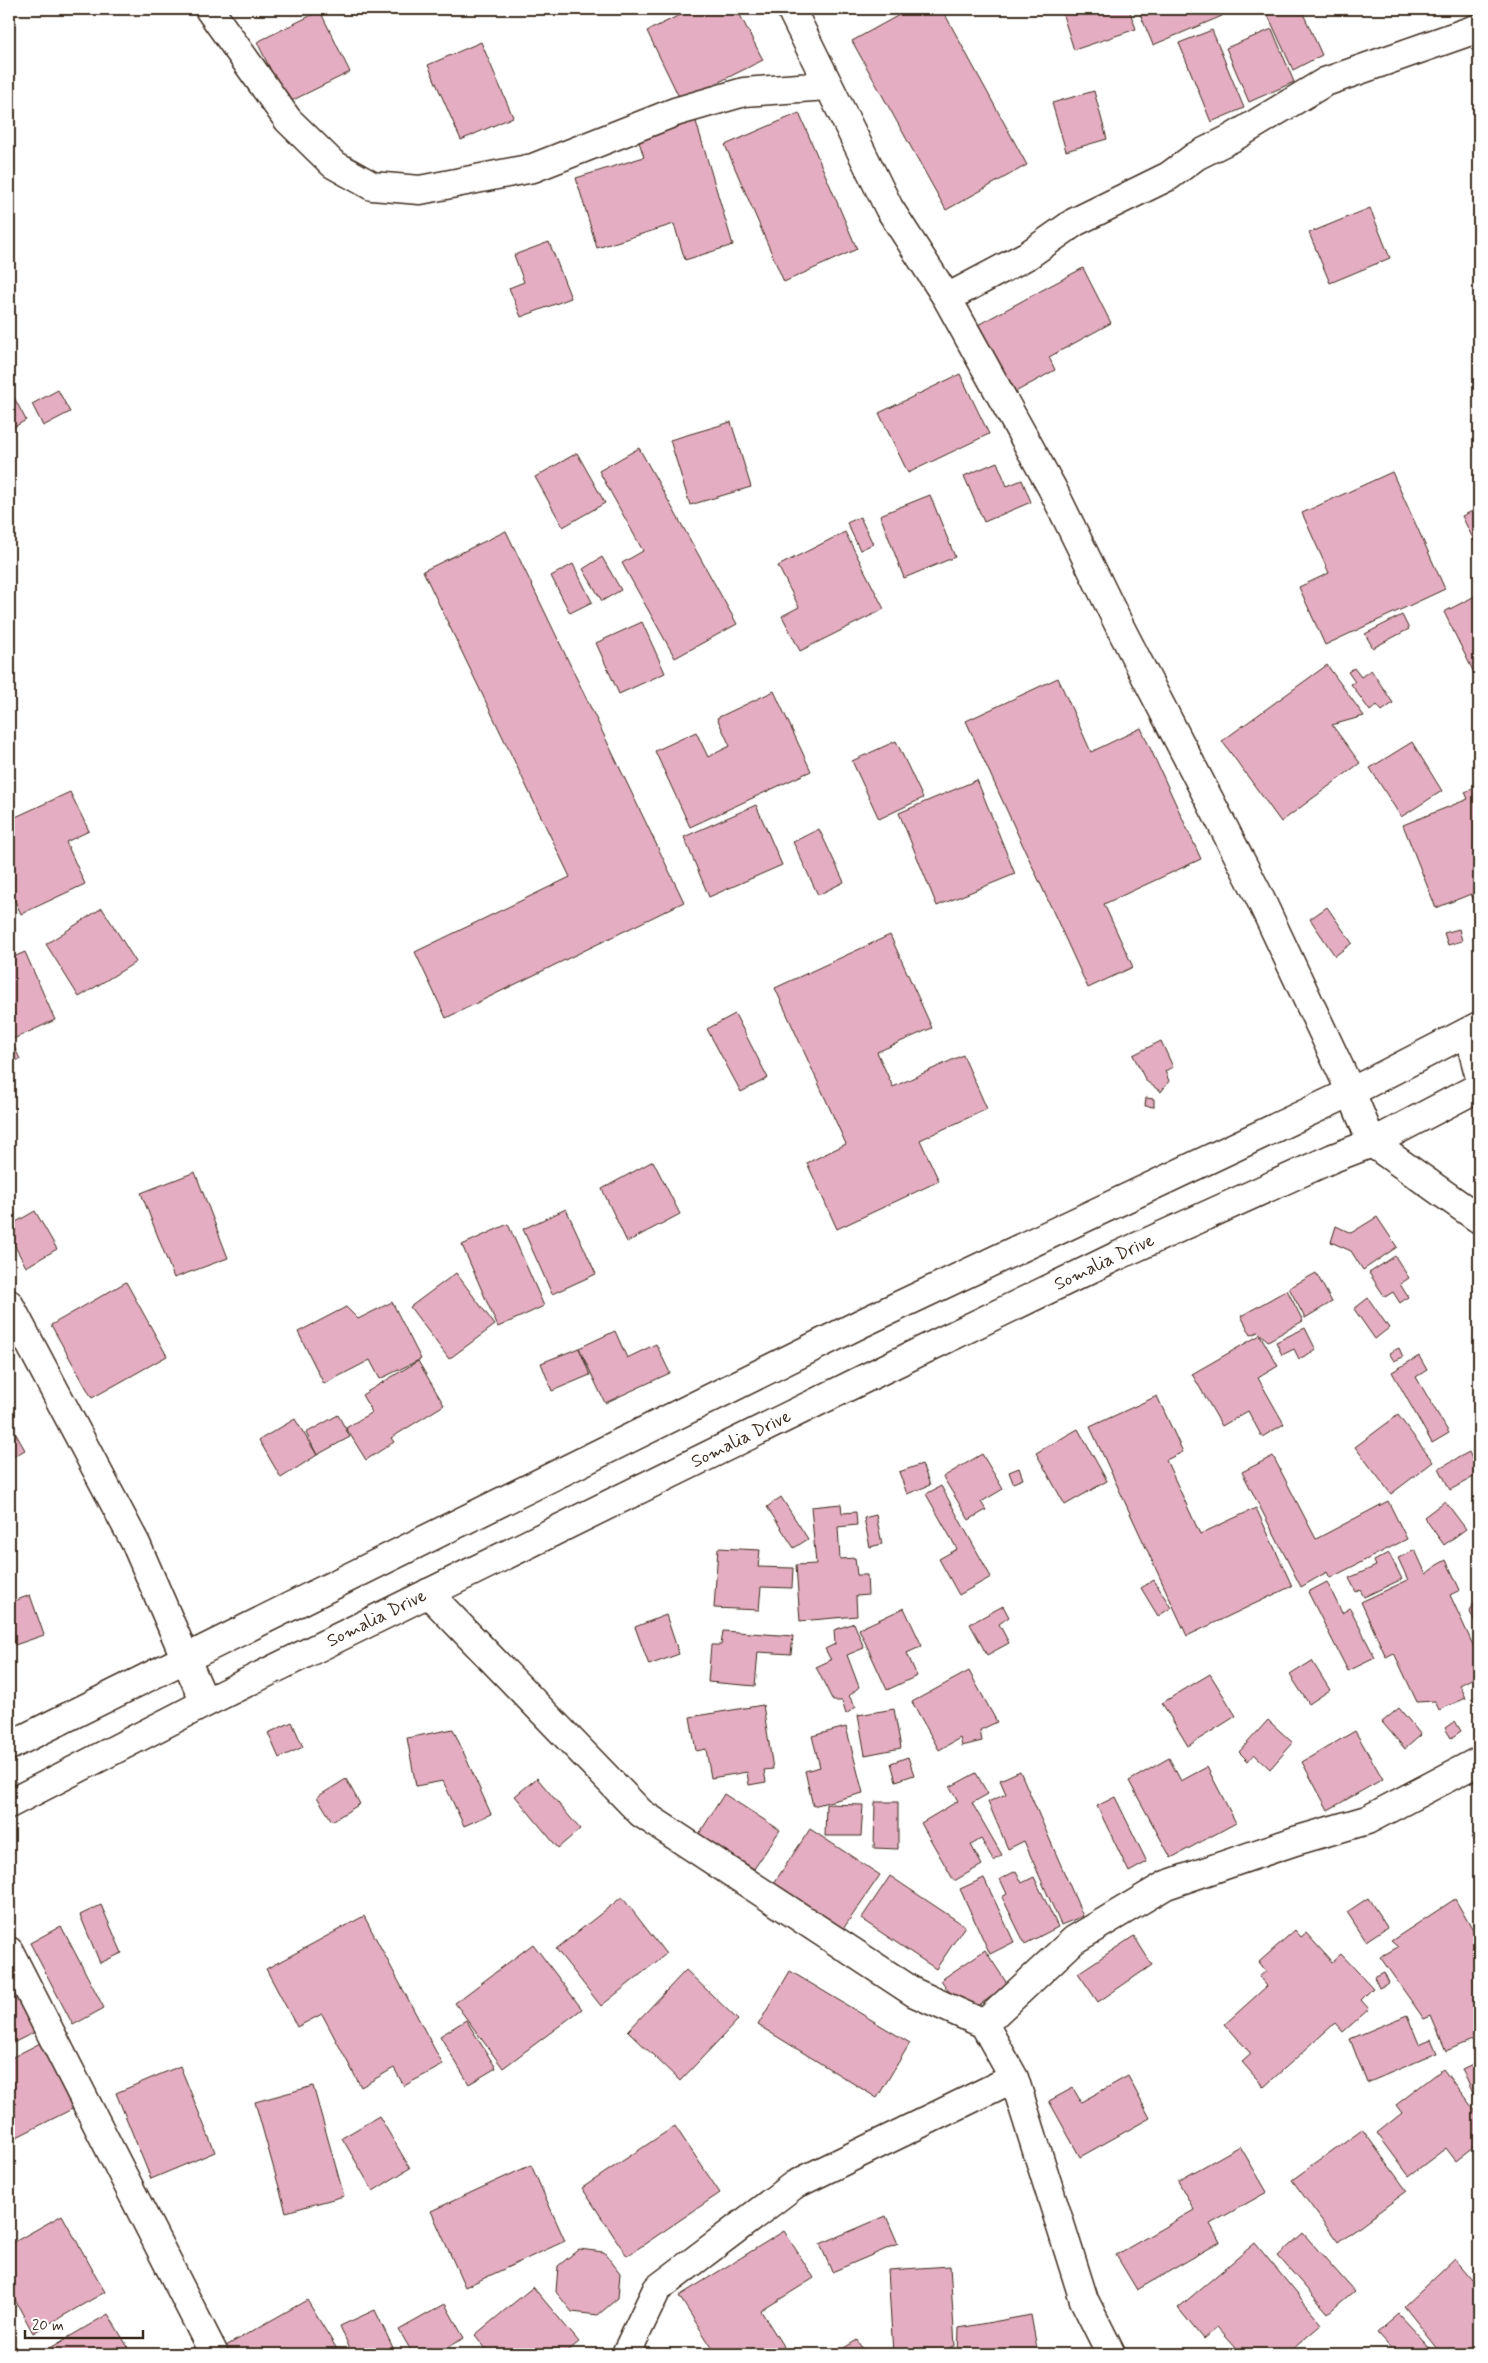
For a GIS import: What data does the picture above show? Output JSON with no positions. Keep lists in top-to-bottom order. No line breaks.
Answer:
{"streets":{"street":["Somalia Drive"]},"scale_bar":"20 m"}
